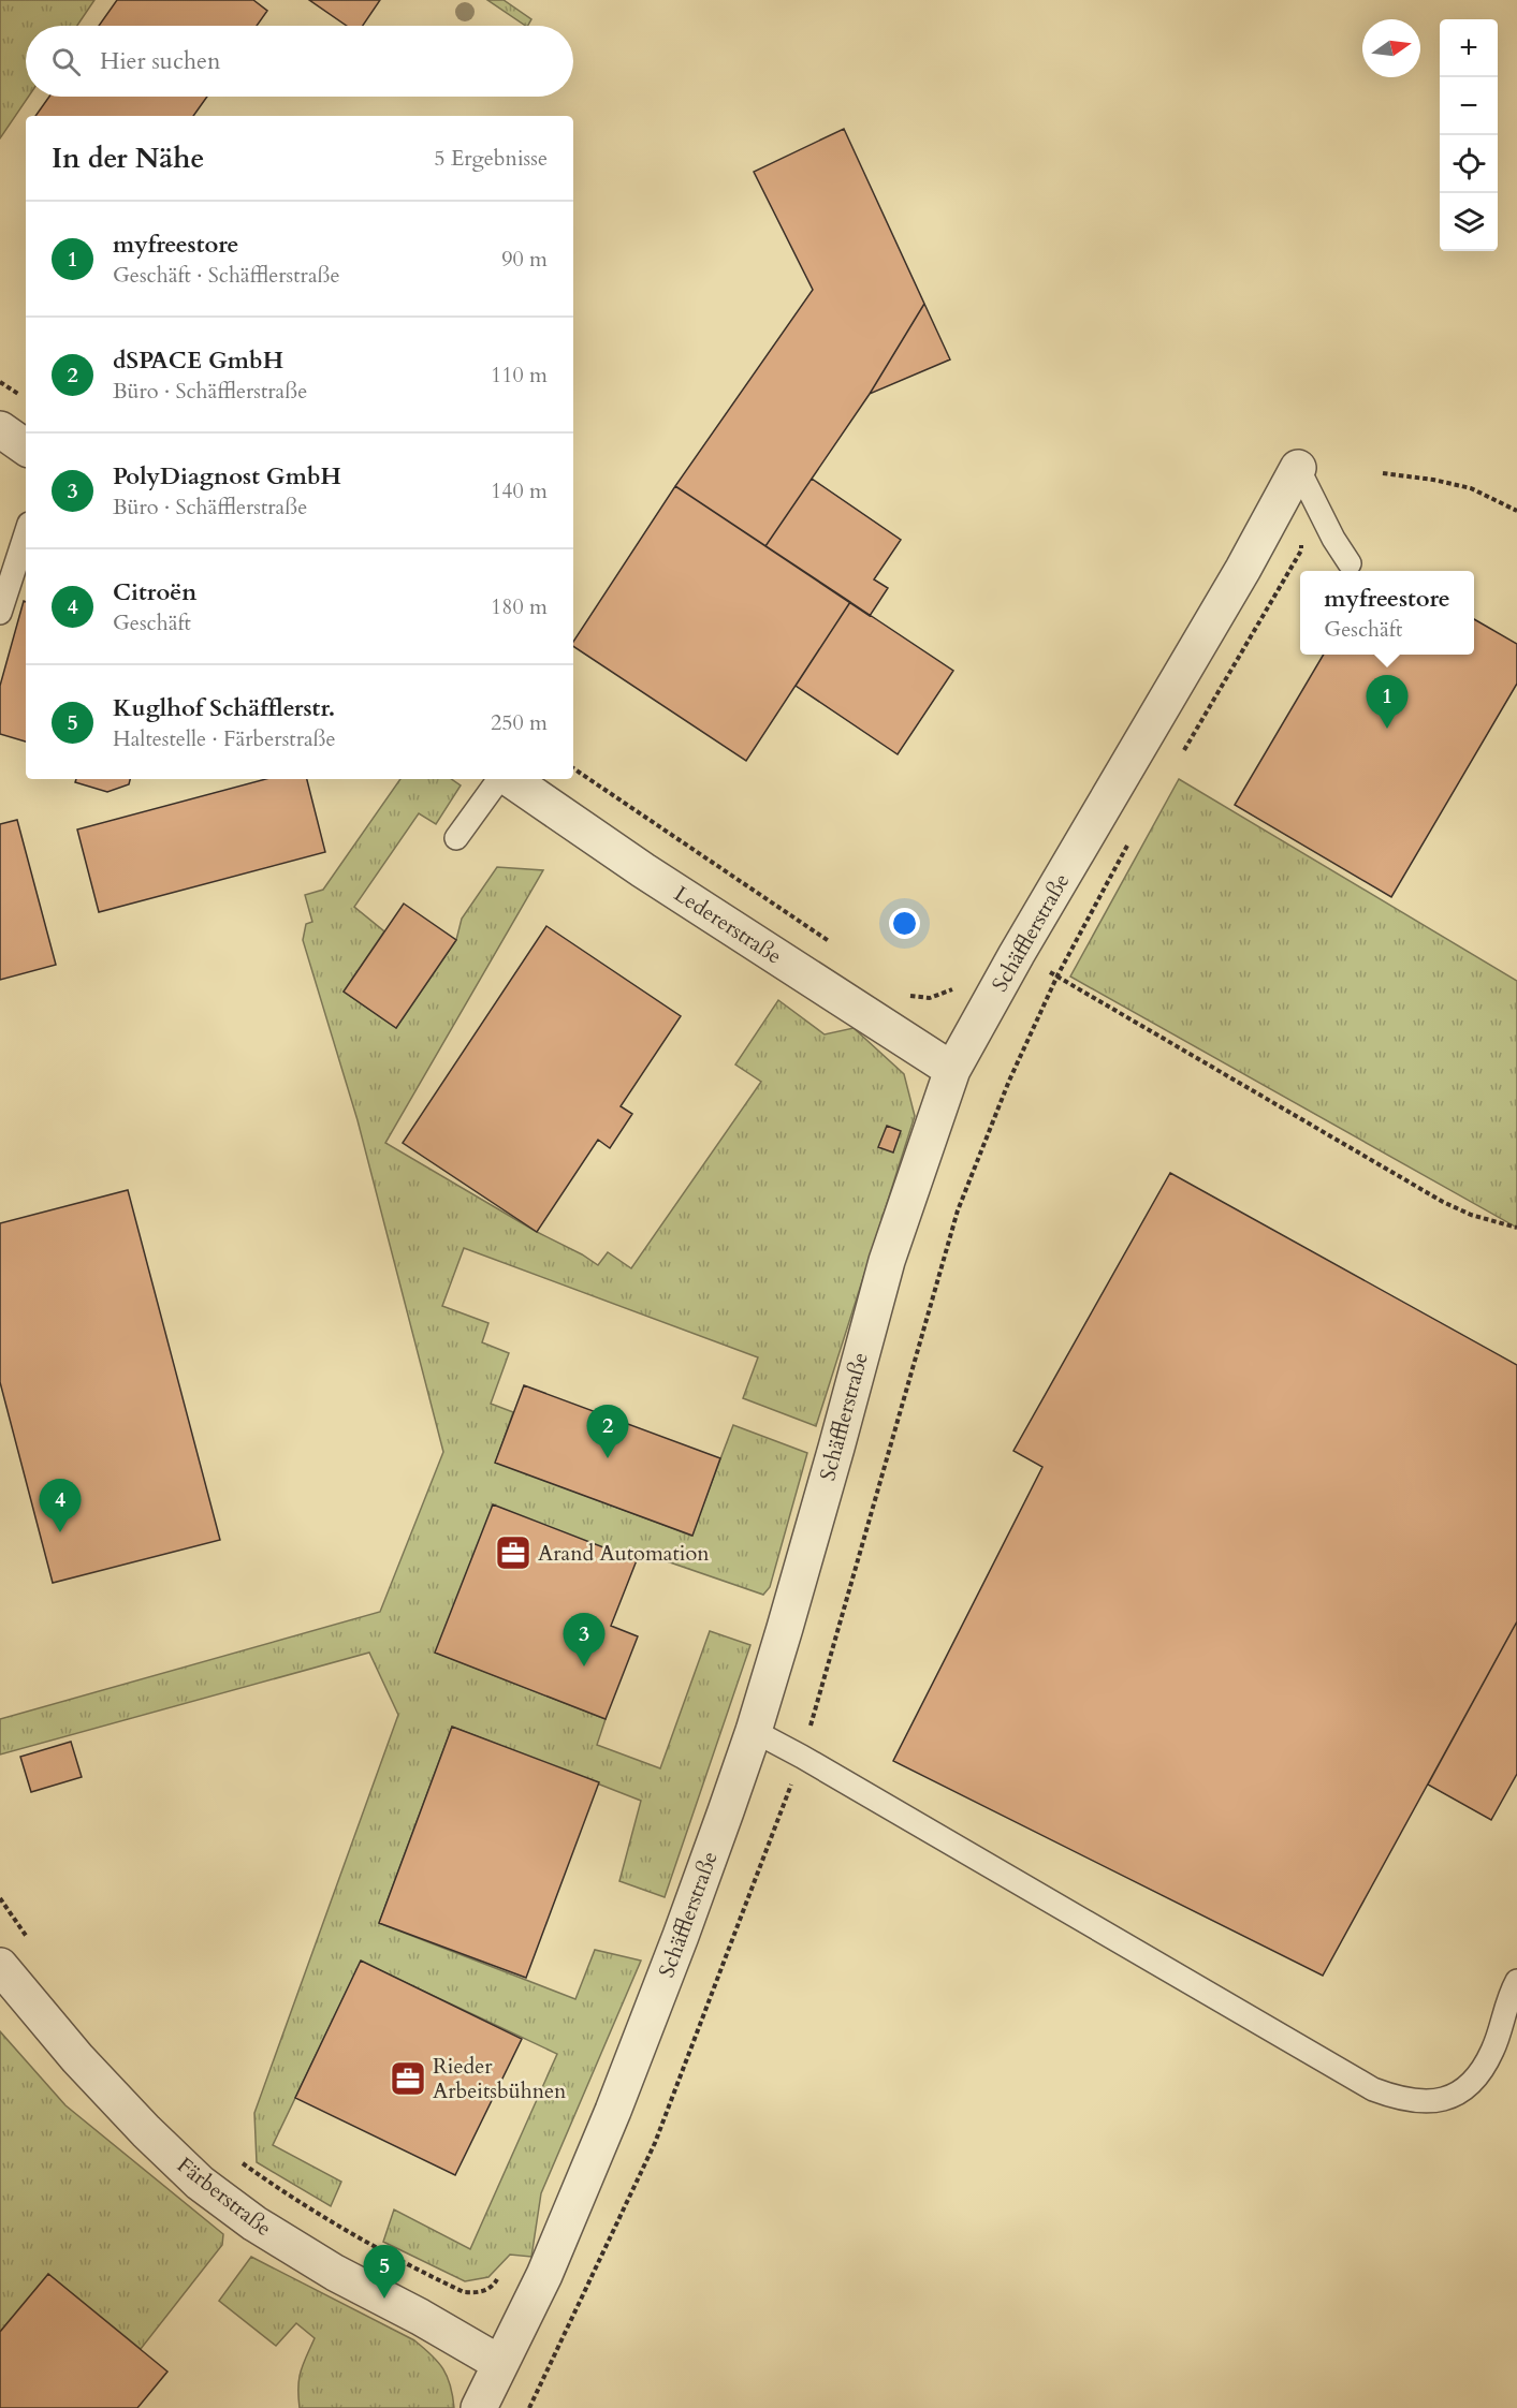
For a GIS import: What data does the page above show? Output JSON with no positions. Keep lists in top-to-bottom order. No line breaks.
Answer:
{"streets":{"street":["Ledererstraße","Schäfflerstraße","Färberstraße"]},"crossings":[["Ledererstraße","Schäfflerstraße"],["Schäfflerstraße","Färberstraße"]],"places":{"office":["Arand Automation","Rieder Arbeitsbühnen"]},"north":"right","page":{"map_buttons":["+","−"],"search":"Hier suchen","heading":["In der Nähe","5 Ergebnisse"],"list":[{"mark":"1","name":"myfreestore","note":"Geschäft · Schäfflerstraße","value":"90 m"},{"mark":"2","name":"dSPACE GmbH","note":"Büro · Schäfflerstraße","value":"110 m"},{"mark":"3","name":"PolyDiagnost GmbH","note":"Büro · Schäfflerstraße","value":"140 m"},{"mark":"4","name":"Citroën","note":"Geschäft","value":"180 m"},{"mark":"5","name":"Kuglhof Schäfflerstr.","note":"Haltestelle · Färberstraße","value":"250 m"}],"popup":["myfreestore","Geschäft"],"pins":["1","2","4","3","5"]}}
